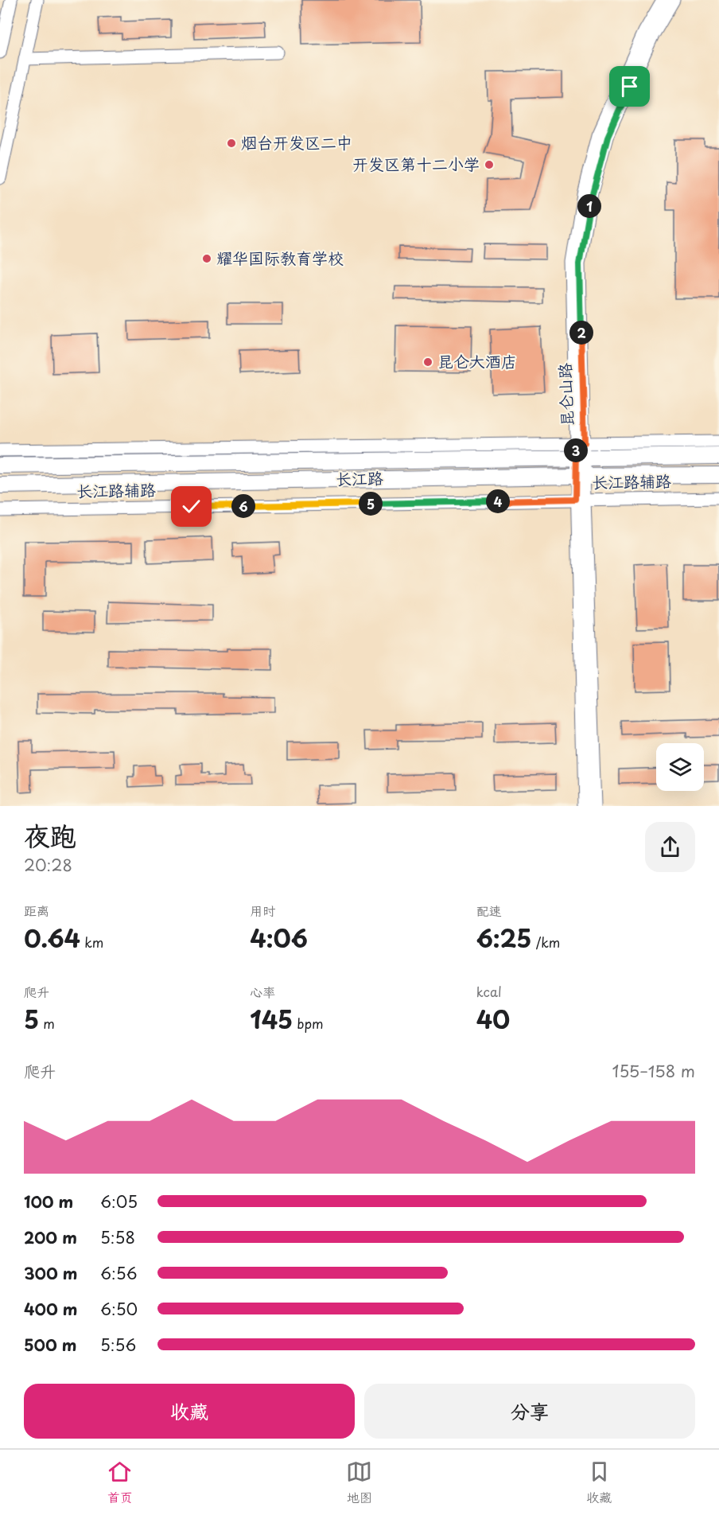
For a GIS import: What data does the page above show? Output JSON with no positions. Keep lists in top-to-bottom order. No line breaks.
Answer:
{"streets":{"main road":["长江路"],"street":["昆仑山路","长江路辅路"]},"crossings":[["昆仑山路","长江路"],["昆仑山路","长江路辅路"]],"places":["烟台开发区二中","开发区第十二小学","耀华国际教育学校","昆仑大酒店"],"page":{"pins":["1","2","3","4","5","6"],"heading":["夜跑","20:28"],"stats":[["距离","0.64 km"],["用时","4:06"],["配速","6:25 /km"],["爬升","5 m"],["心率","145 bpm"],["kcal","40"]],"chart":["爬升","155–158 m"],"list":[{"name":"100 m","note":"6:05"},{"name":"200 m","note":"5:58"},{"name":"300 m","note":"6:56"},{"name":"400 m","note":"6:50"},{"name":"500 m","note":"5:56"}],"buttons":["收藏","分享"],"tabs":["首页","地图","收藏"]}}
